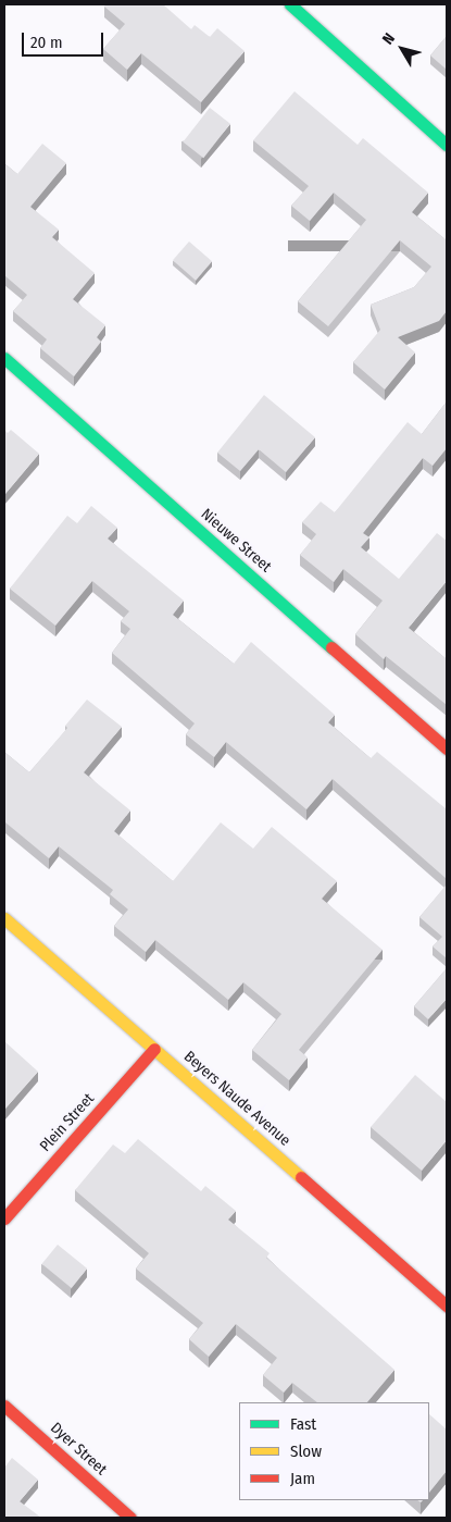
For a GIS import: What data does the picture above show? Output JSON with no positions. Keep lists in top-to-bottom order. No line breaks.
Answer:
{"streets":{"street":["Nieuwe Street","Beyers Naude Avenue","Plein Street","Dyer Street"]},"crossings":[["Beyers Naude Avenue","Plein Street"]],"legend":["Fast","Slow","Jam"],"scale_bar":"20 m","north":"top left"}
